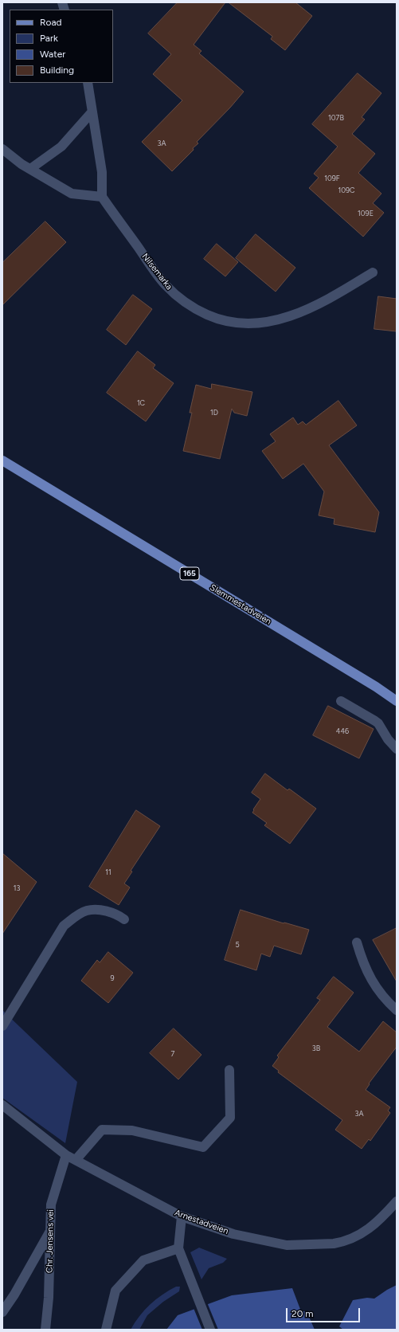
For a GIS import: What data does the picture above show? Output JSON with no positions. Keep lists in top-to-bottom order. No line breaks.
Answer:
{"streets":{"main road":["165","Slemmestadveien"],"street":["Nilsemarka","Arnestadveien","Chr. Jensens vei"]},"crossings":[["Arnestadveien","Chr. Jensens vei"]],"house_numbers":["107B","3A","109F","109C","109E","1C","1D","446","11","13","5","9","3B","7","3A"],"legend":["Road","Park","Water","Building"],"scale_bar":"20 m"}
